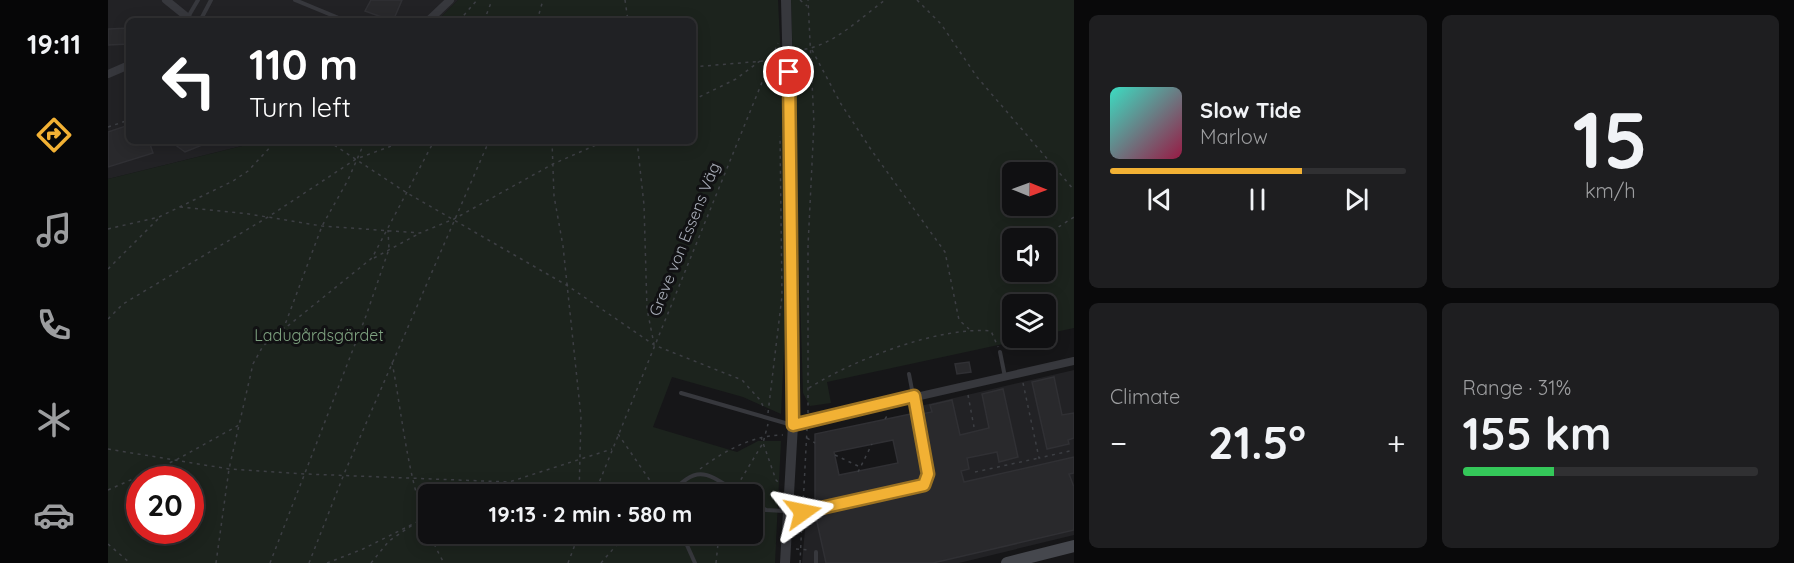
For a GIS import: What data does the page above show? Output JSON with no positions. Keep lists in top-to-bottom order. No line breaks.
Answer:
{"streets":{"path":["Greve von Essens Väg"]},"parks":["Ladugårdsgärdet"],"north":"right","page":{"tabs":"19:11","tile":[["15","km/h"],"Climate",["Range · 31%","155 km"]],"turn":["110 m","Turn left"],"song":["Slow Tide","Marlow"],"heat":["−","21.5°","+"],"limit":"20","trip":"19:13 · 2 min · 580 m"}}
